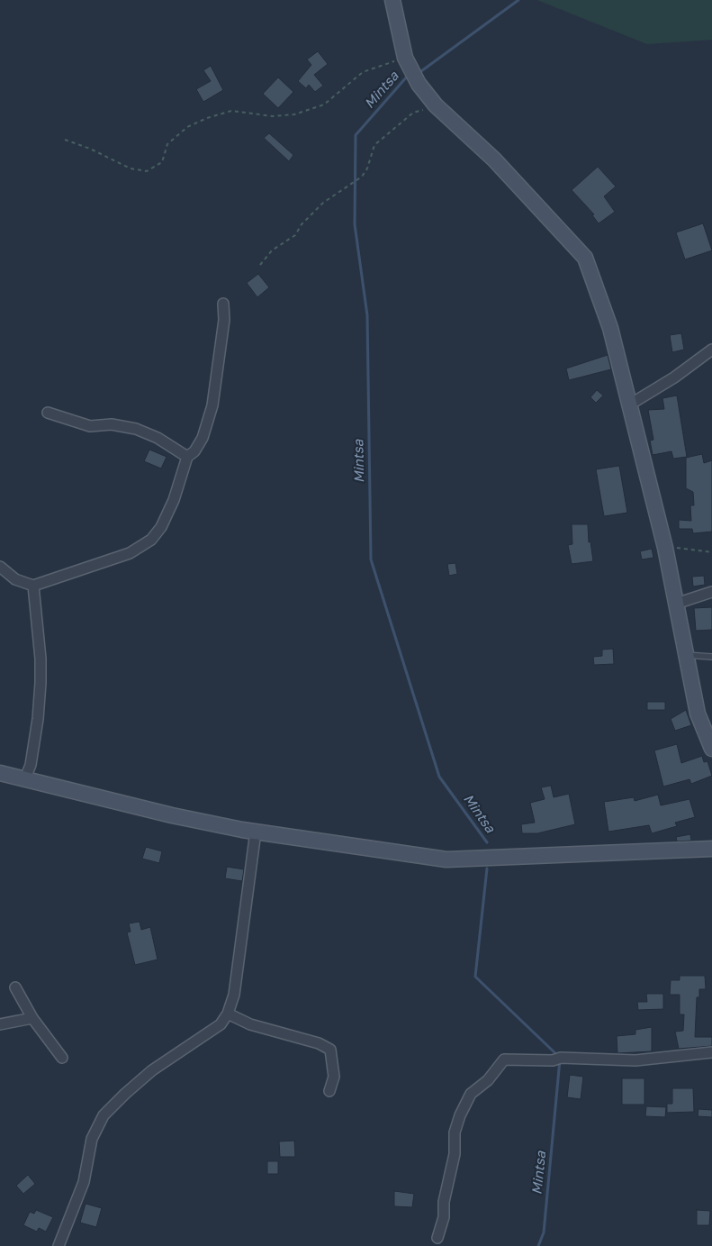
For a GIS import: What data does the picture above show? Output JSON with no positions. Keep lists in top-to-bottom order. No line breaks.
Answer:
{"water":["Mintsa"]}
